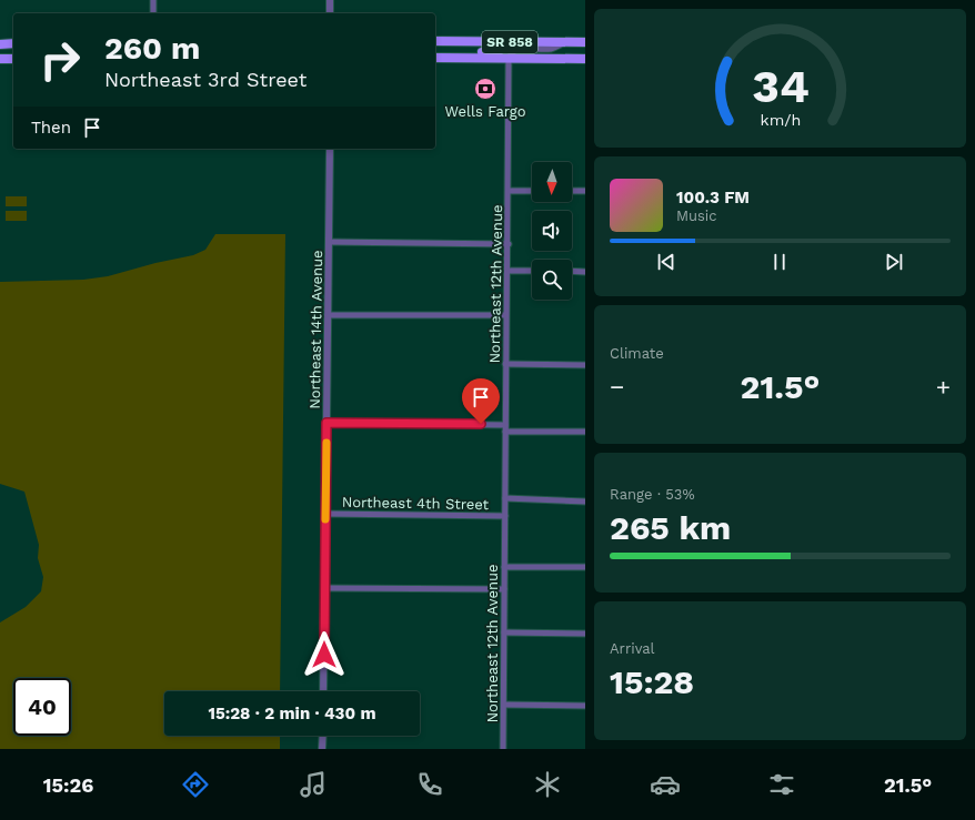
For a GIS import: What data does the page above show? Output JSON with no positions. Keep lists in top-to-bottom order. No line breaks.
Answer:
{"streets":{"main road":["SR 858"],"street":["Northeast 12th Avenue","Northeast 14th Avenue","Northeast 4th Street"]},"crossings":[["SR 858","Northeast 12th Avenue"],["Northeast 12th Avenue","Northeast 4th Street"],["Northeast 14th Avenue","Northeast 4th Street"]],"places":{"bank":["Wells Fargo"]},"north":"bottom","page":{"turn":["260 m","Northeast 3rd Street"],"then":"Then","song":["100.3 FM","Music"],"tile":["Climate",["Range · 53%","265 km"],["Arrival","15:28"]],"heat":["−","21.5°","+"],"limit":"40","trip":"15:28 · 2 min · 430 m","tabs":["15:26","21.5°"],"gauge":["34","km/h"]}}
